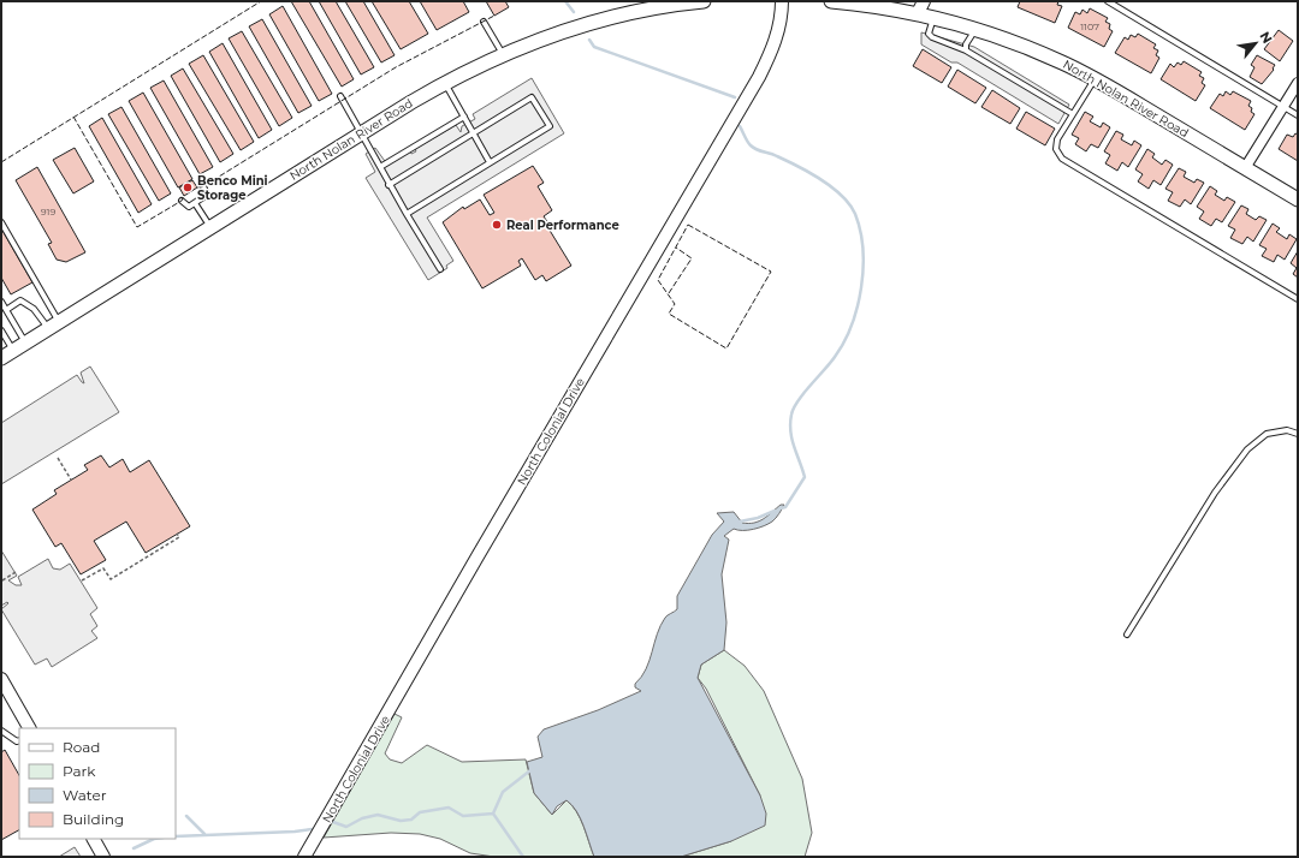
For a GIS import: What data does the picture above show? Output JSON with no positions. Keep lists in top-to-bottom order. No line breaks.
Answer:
{"streets":{"main road":["North Nolan River Road"],"street":["North Colonial Drive"]},"places":["Benco Mini Storage","Real Performance"],"house_numbers":["1107","919"],"legend":["Road","Park","Water","Building"],"north":"top right"}
